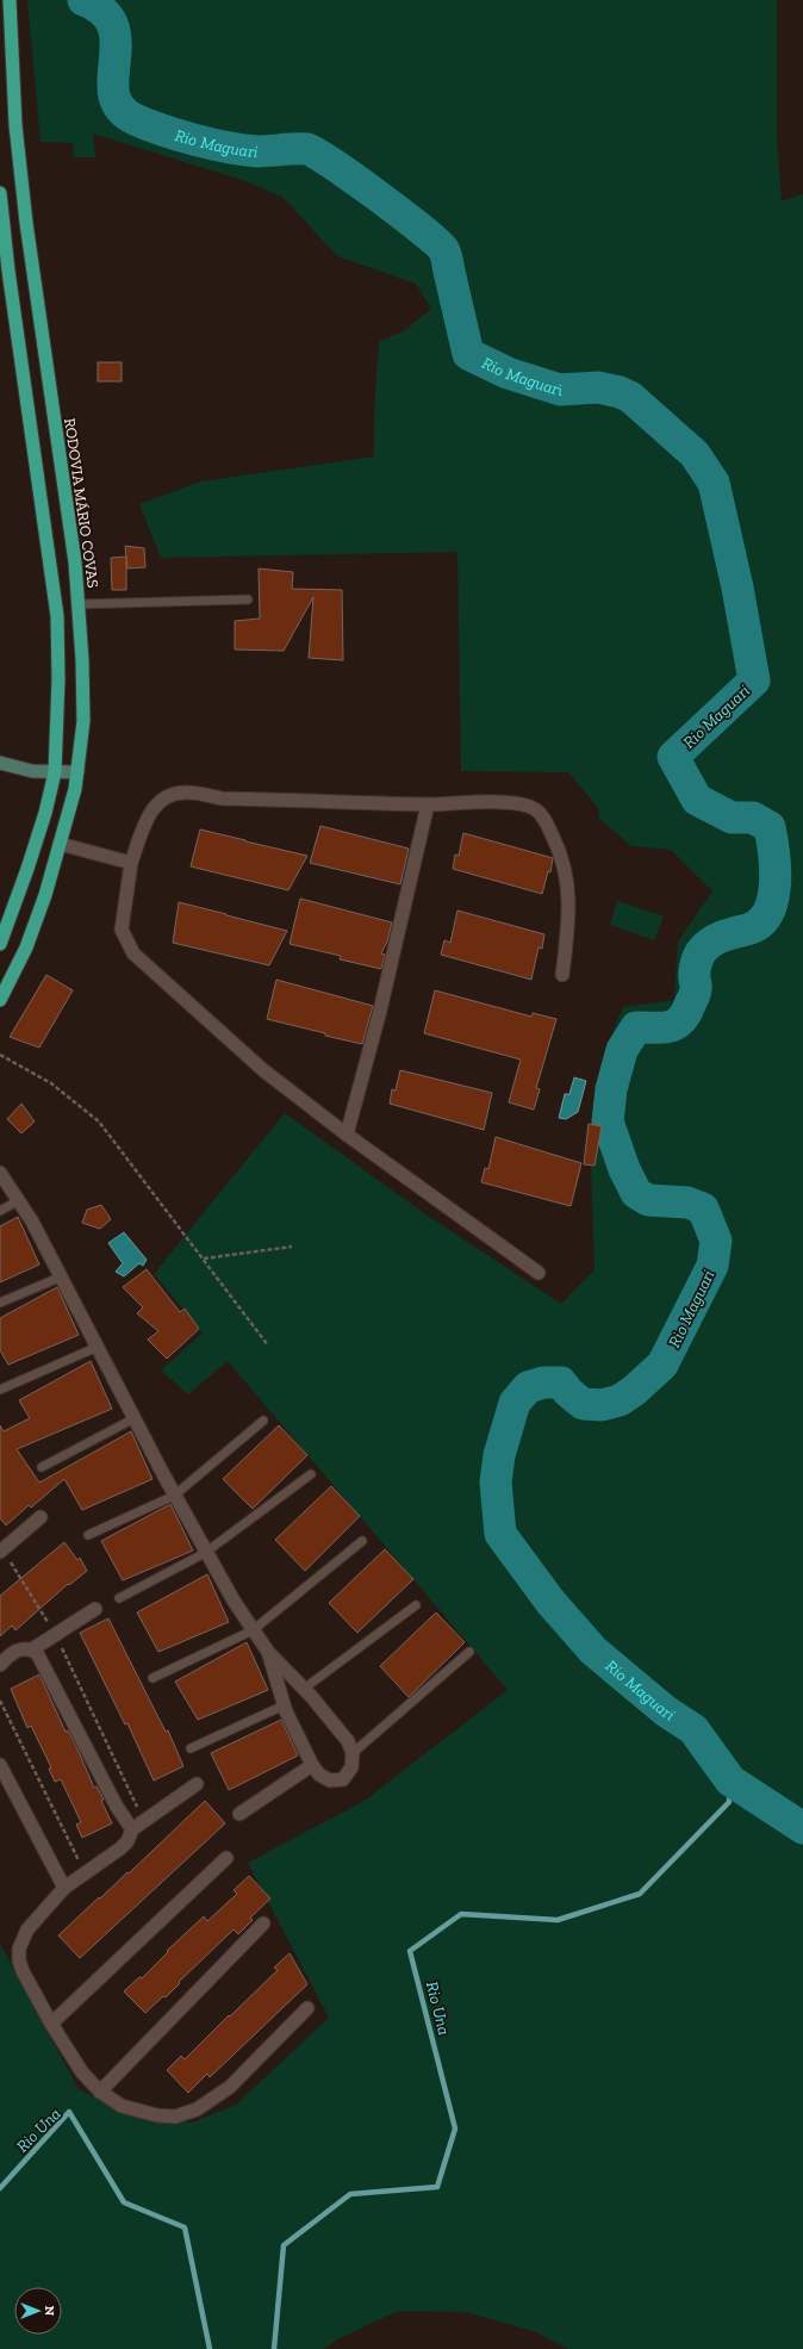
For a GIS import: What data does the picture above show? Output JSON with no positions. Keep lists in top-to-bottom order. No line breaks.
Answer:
{"streets":{"main road":["RODOVIA MÁRIO COVAS"]},"water":["Rio Maguari","Rio Una"],"north":"right"}
